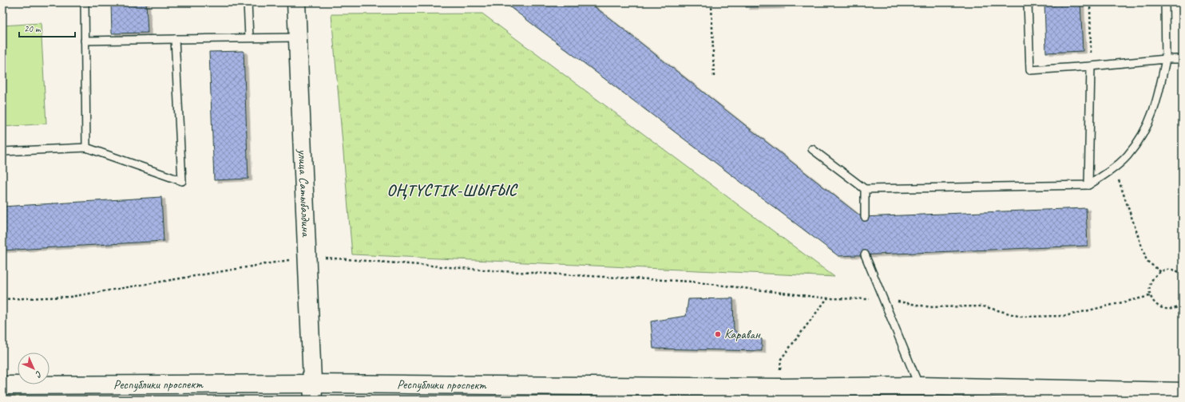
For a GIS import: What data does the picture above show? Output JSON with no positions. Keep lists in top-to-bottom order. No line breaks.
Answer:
{"streets":{"main road":["улица Сатыбалдина","Республики проспект"]},"crossings":[["улица Сатыбалдина","Республики проспект"]],"districts":["ОҢТҮСТІК-ШЫҒЫС"],"places":["Караван"],"scale_bar":"20 m","north":"bottom right"}
